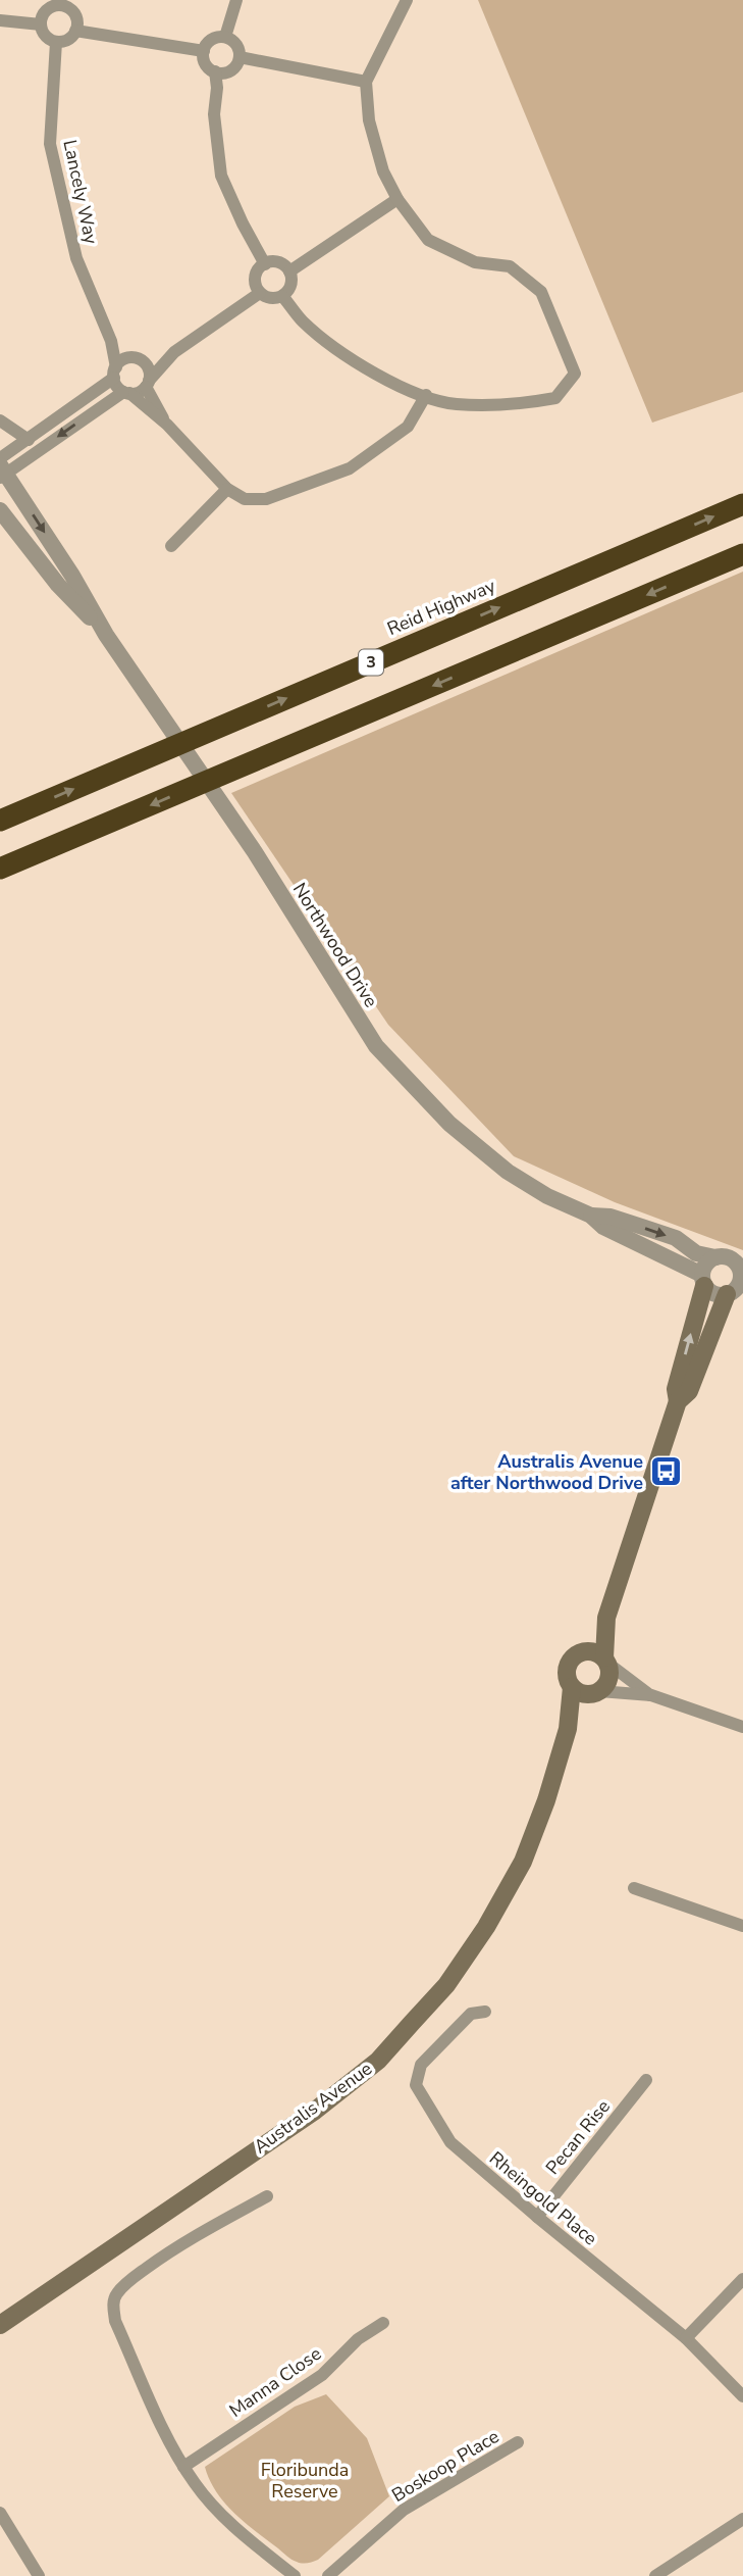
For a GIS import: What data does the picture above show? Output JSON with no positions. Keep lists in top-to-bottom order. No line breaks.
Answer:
{"streets":{"highway":["Reid Highway","3"],"main road":["Australis Avenue"],"street":["Lancely Way","Northwood Drive","Pecan Rise","Rheingold Place","Manna Close","Boskoop Place"]},"crossings":[["Pecan Rise","Rheingold Place"]],"parks":["Floribunda Reserve"],"places":{"bus stop":["Australis Avenue after Northwood Drive"]}}
